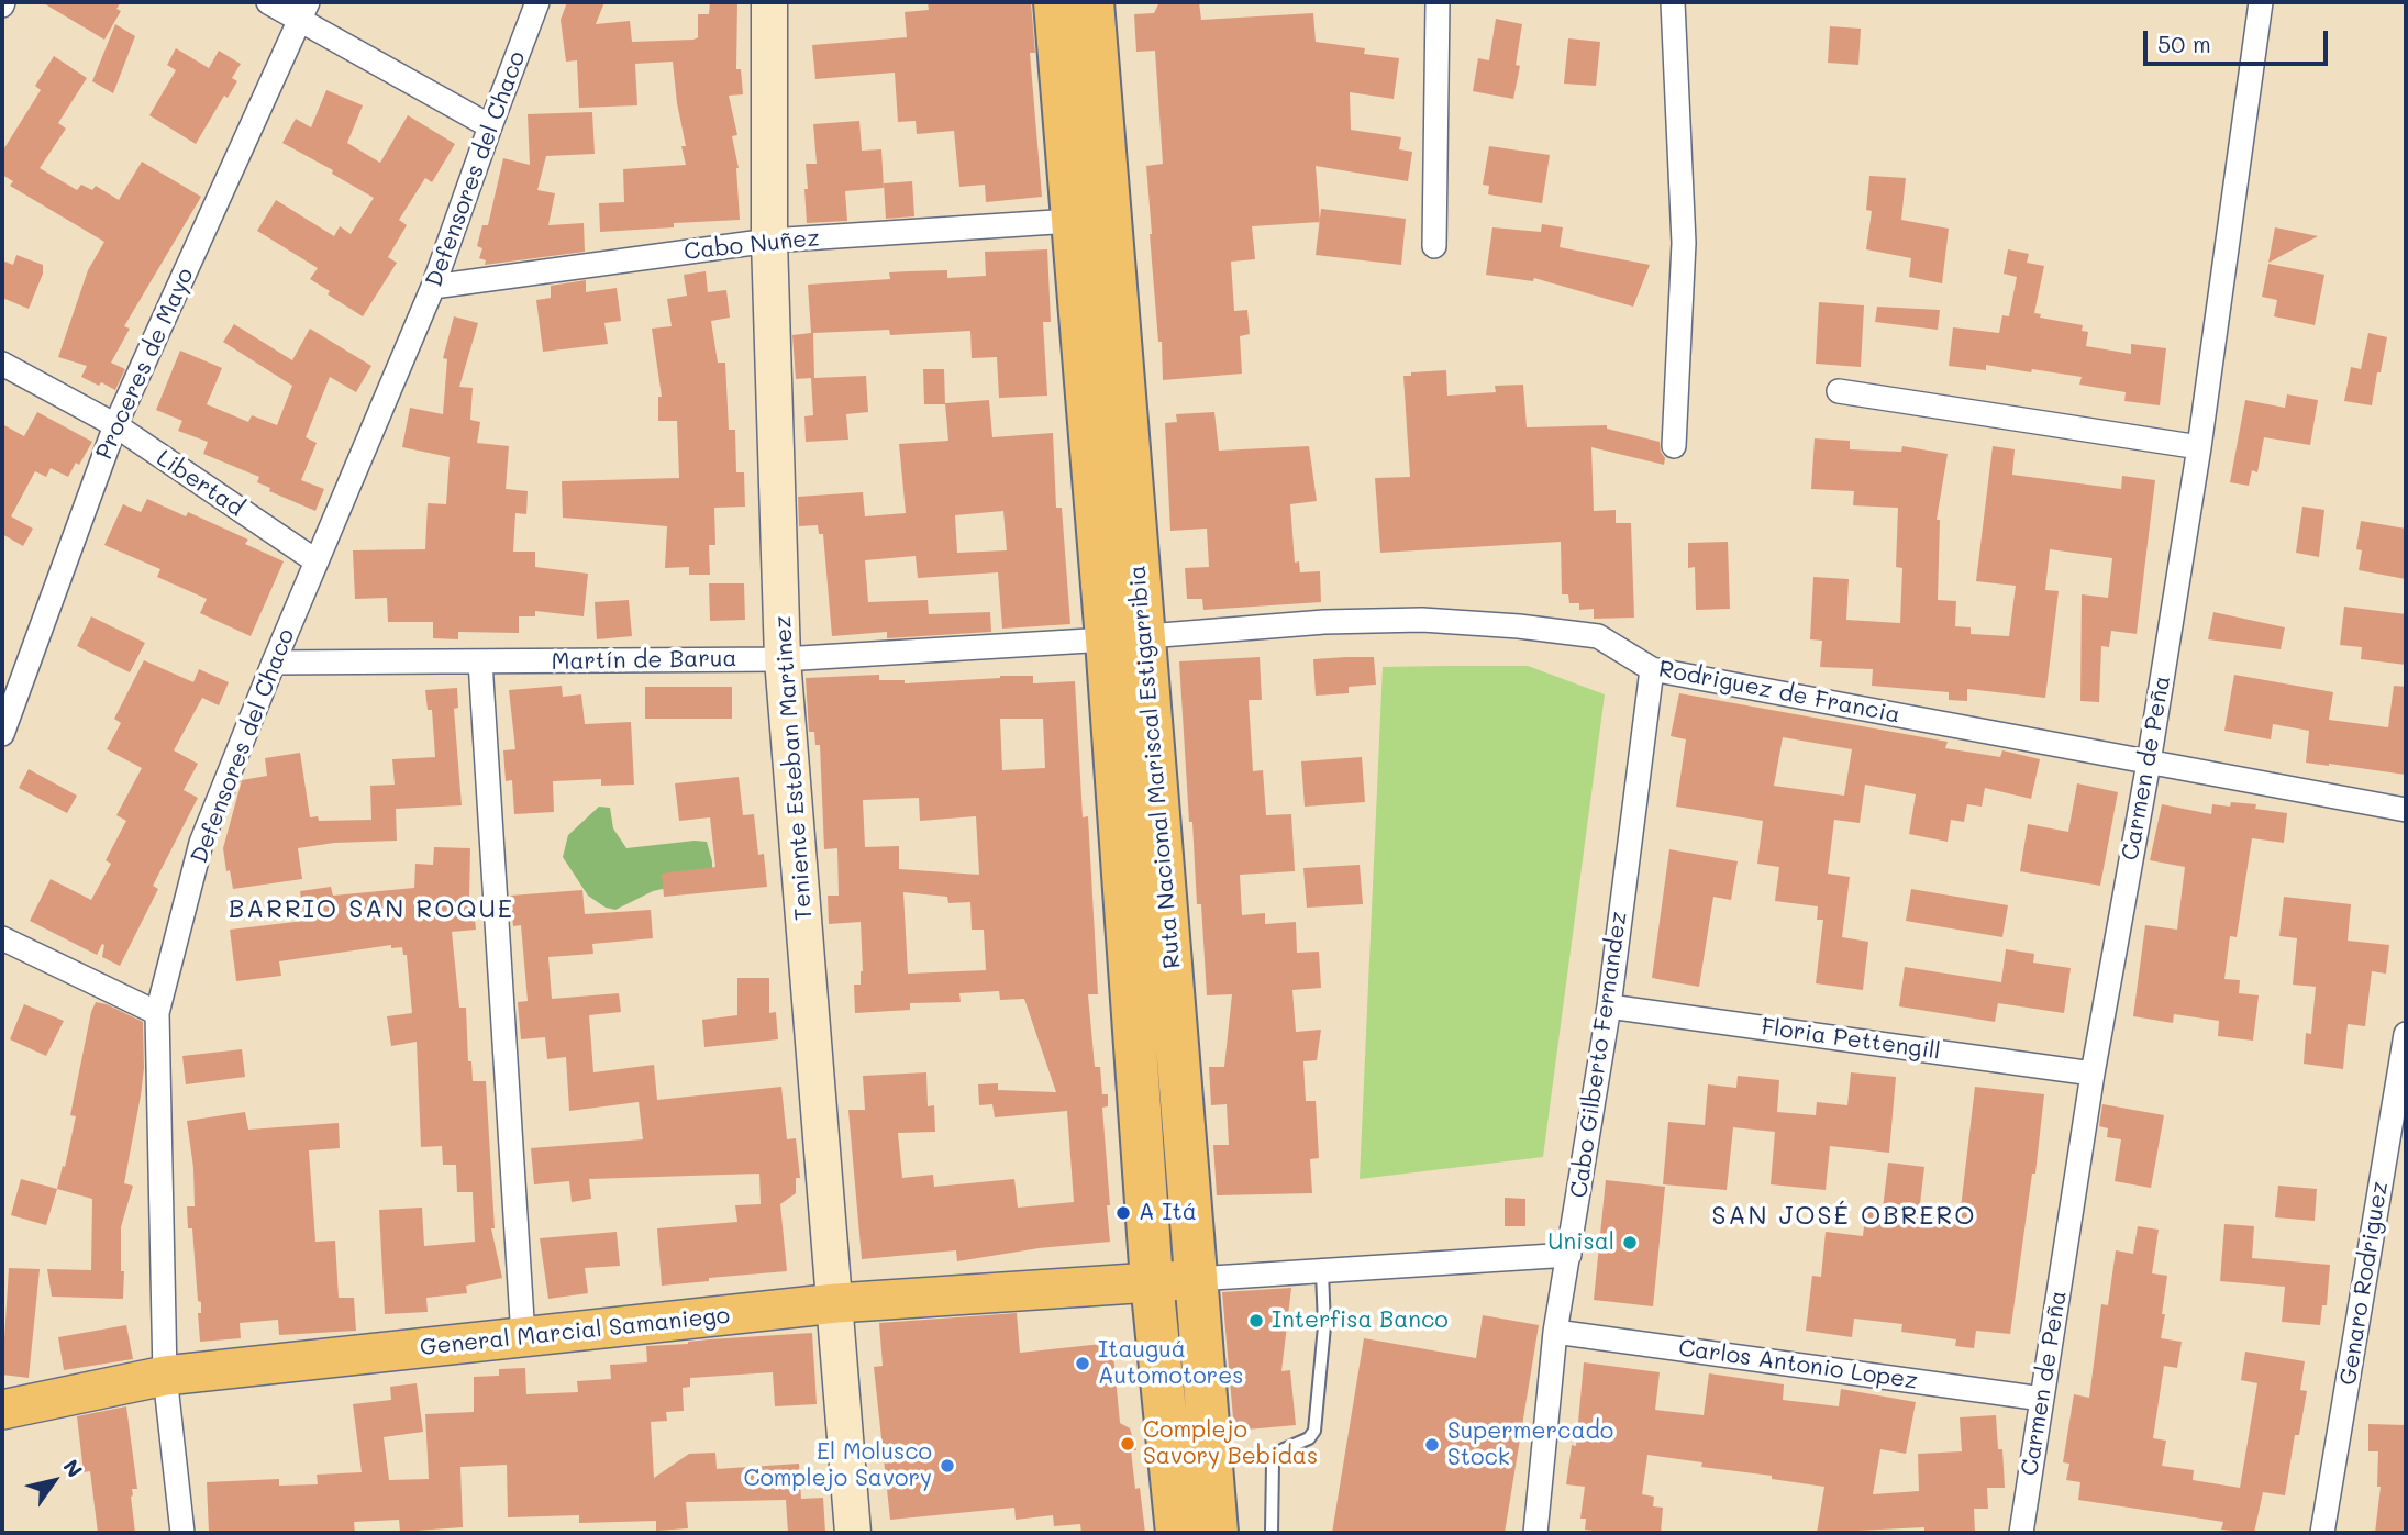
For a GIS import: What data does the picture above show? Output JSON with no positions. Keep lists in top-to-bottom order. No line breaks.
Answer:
{"streets":{"highway":["Ruta Nacional Mariscal Estigarribia"],"main road":["General Marcial Samaniego"],"street":["Defensores del Chaco","Cabo Nuñez","Proceres de Mayo","Libertad","Martín de Barua","Rodriguez de Francia","Teniente Esteban Martinez","Carmen de Peña","Floria Pettengill","Cabo Gilberto Fernandez","Genaro Rodriguez","Carlos Antonio Lopez"]},"crossings":[["Defensores del Chaco","Cabo Nuñez"],["Defensores del Chaco","Libertad"],["Defensores del Chaco","Martín de Barua"],["Defensores del Chaco","General Marcial Samaniego"],["Cabo Nuñez","Ruta Nacional Mariscal Estigarribia"],["Cabo Nuñez","Teniente Esteban Martinez"],["Proceres de Mayo","Libertad"],["Martín de Barua","Rodriguez de Francia"],["Martín de Barua","Ruta Nacional Mariscal Estigarribia"],["Martín de Barua","Teniente Esteban Martinez"],["Rodriguez de Francia","Ruta Nacional Mariscal Estigarribia"],["Rodriguez de Francia","Carmen de Peña"],["Rodriguez de Francia","Cabo Gilberto Fernandez"],["Ruta Nacional Mariscal Estigarribia","General Marcial Samaniego"],["Teniente Esteban Martinez","General Marcial Samaniego"],["Carmen de Peña","Floria Pettengill"],["Carmen de Peña","Carlos Antonio Lopez"],["Floria Pettengill","Cabo Gilberto Fernandez"],["Cabo Gilberto Fernandez","Carlos Antonio Lopez"]],"districts":["BARRIO SAN ROQUE","SAN JOSÉ OBRERO"],"places":["A Itá","Unisal","Interfisa Banco","Itauguá Automotores","Complejo Savory Bebidas","Supermercado Stock","El Molusco Complejo Savory"],"scale_bar":"50 m","north":"top right"}
